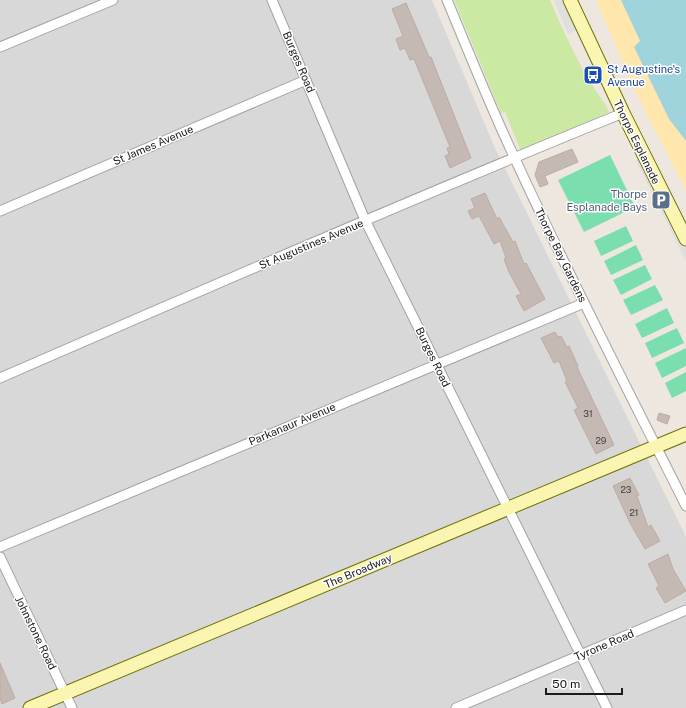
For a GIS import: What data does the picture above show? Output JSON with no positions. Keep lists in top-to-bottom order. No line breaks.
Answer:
{"streets":{"street":["Burges Road","Thorpe Esplanade","St James Avenue","St Augustines Avenue","Thorpe Bay Gardens","Parkanaur Avenue","The Broadway","Johnstone Road","Tyrone Road"]},"crossings":[["Burges Road","St James Avenue"],["Burges Road","St Augustines Avenue"],["Burges Road","Parkanaur Avenue"],["Burges Road","The Broadway"],["Burges Road","Tyrone Road"],["Thorpe Esplanade","St Augustines Avenue"],["St Augustines Avenue","Thorpe Bay Gardens"],["Thorpe Bay Gardens","Parkanaur Avenue"],["Thorpe Bay Gardens","The Broadway"],["The Broadway","Johnstone Road"]],"places":{"bus stop":["St Augustine's Avenue"],"parking":["Thorpe Esplanade Bays"]},"house_numbers":["31","29","23","21"],"scale_bar":"50 m"}
